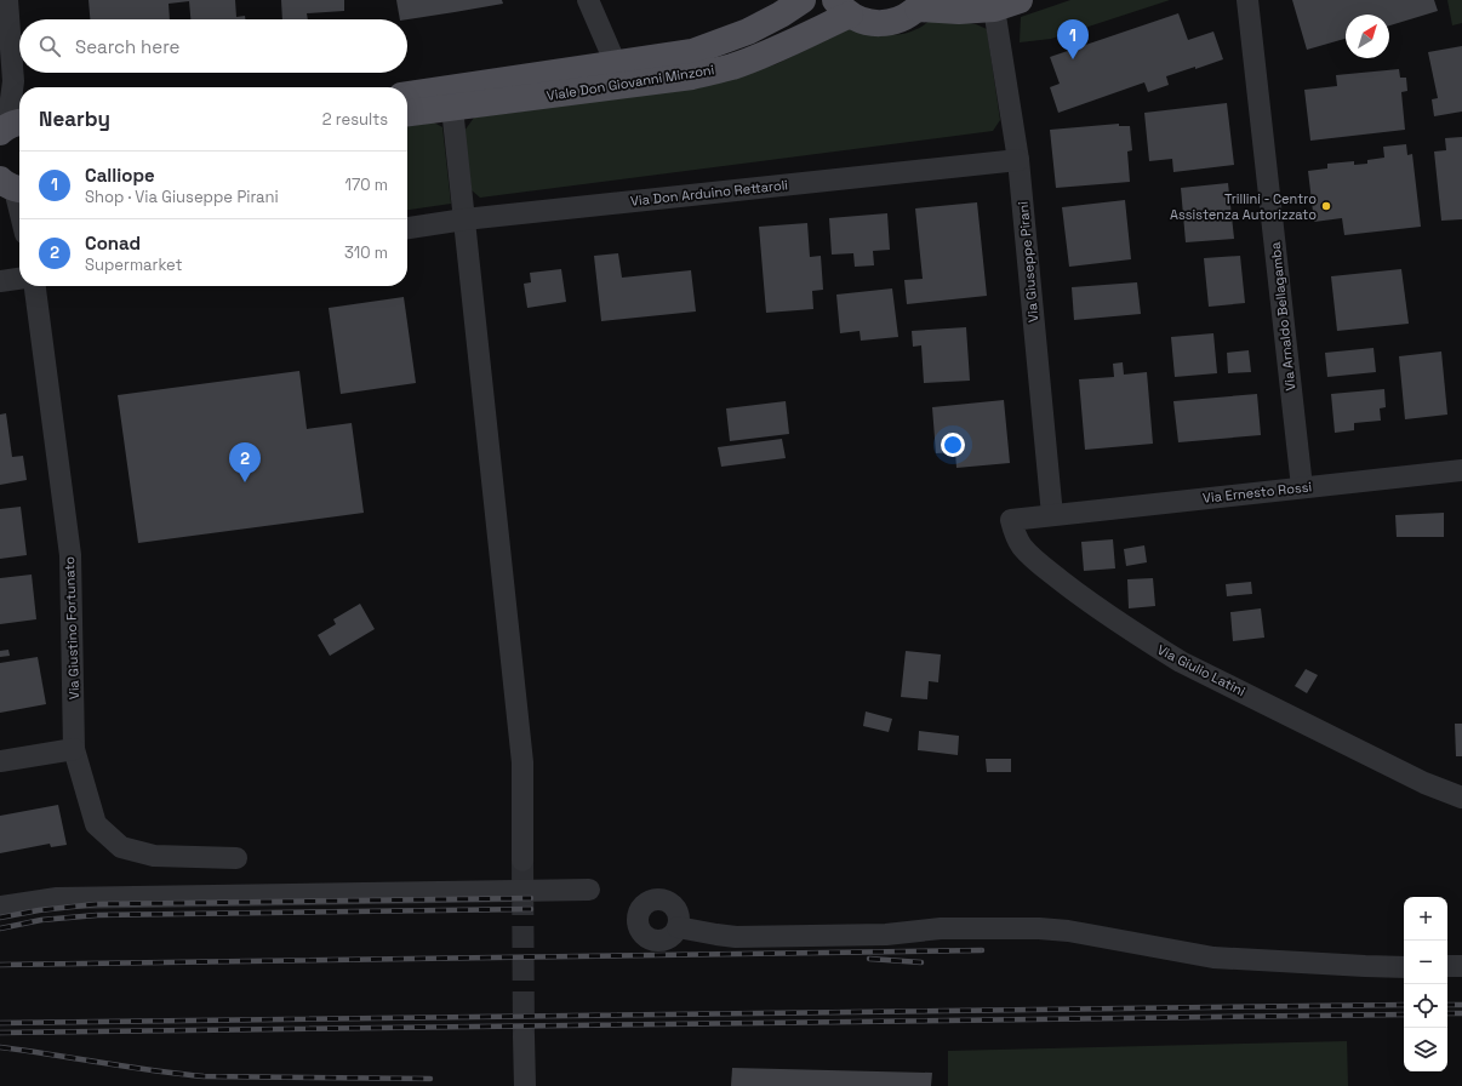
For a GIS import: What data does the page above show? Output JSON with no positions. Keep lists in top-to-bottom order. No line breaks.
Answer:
{"streets":{"main road":["Viale Don Giovanni Minzoni"],"street":["Via Don Arduino Rettaroli","Via Giuseppe Pirani","Via Arnaldo Bellagamba","Via Ernesto Rossi","Via Giustino Fortunato","Via Giulio Latini"]},"crossings":[["Via Don Arduino Rettaroli","Via Giuseppe Pirani"],["Via Giuseppe Pirani","Via Ernesto Rossi"],["Via Giuseppe Pirani","Via Giulio Latini"],["Via Arnaldo Bellagamba","Via Ernesto Rossi"],["Via Ernesto Rossi","Via Giulio Latini"]],"places":["Trillini - Centro Assistenza Autorizzato"],"north":"top right","page":{"pins":["1","2"],"search":"Search here","heading":["Nearby","2 results"],"list":[{"mark":"1","name":"Calliope","note":"Shop · Via Giuseppe Pirani","value":"170 m"},{"mark":"2","name":"Conad","note":"Supermarket","value":"310 m"}],"map_buttons":["+","−"]}}
